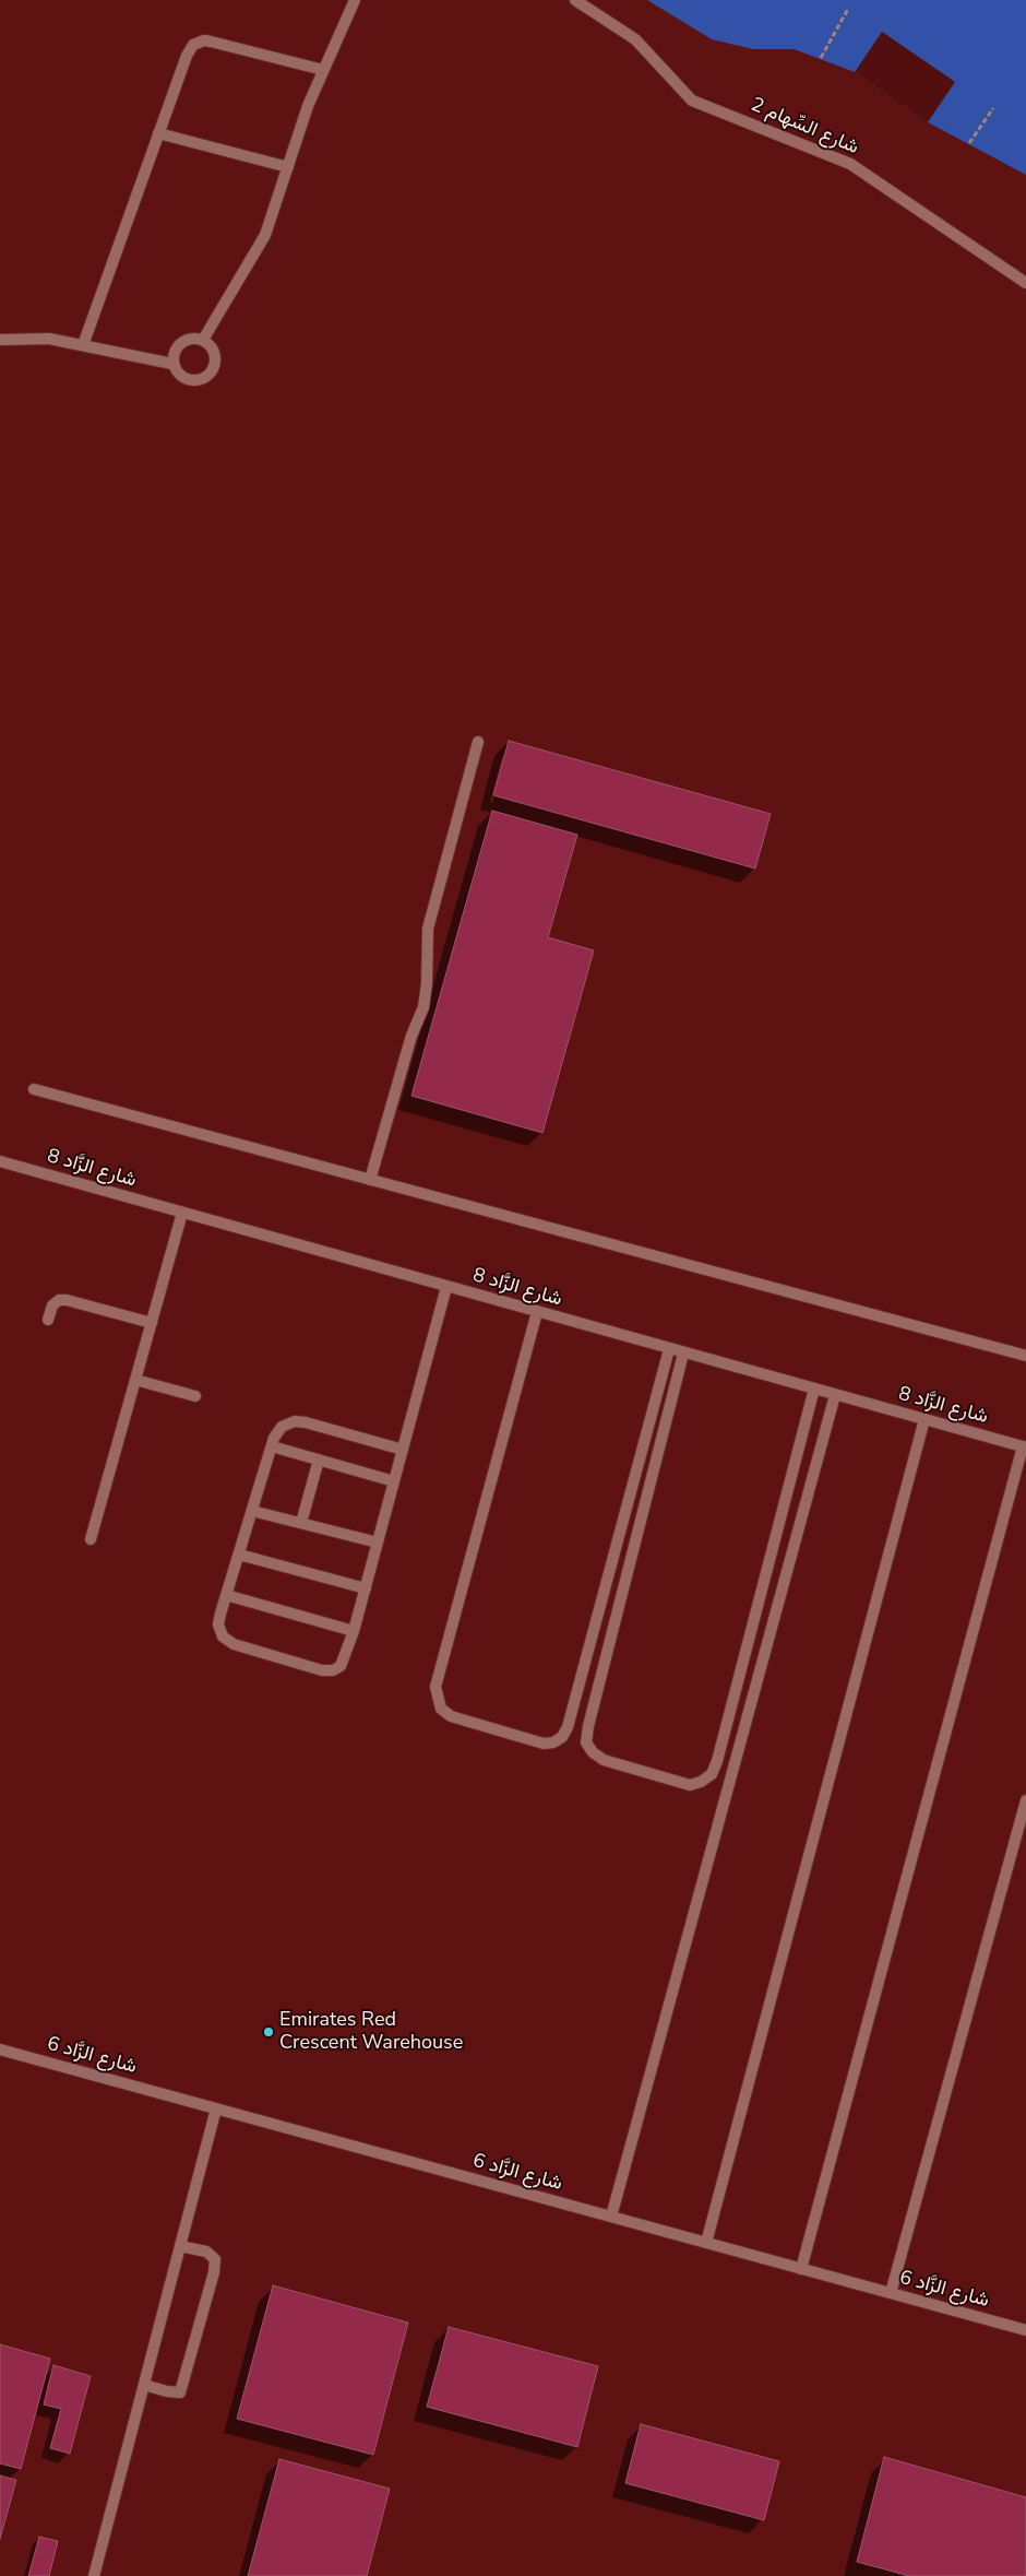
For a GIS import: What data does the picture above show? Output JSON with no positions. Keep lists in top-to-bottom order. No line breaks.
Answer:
{"streets":{"street":["شارع السِّهام 2","شارع الزَّاد 8","شارع الزَّاد 6"]},"places":["Emirates Red Crescent Warehouse"]}
